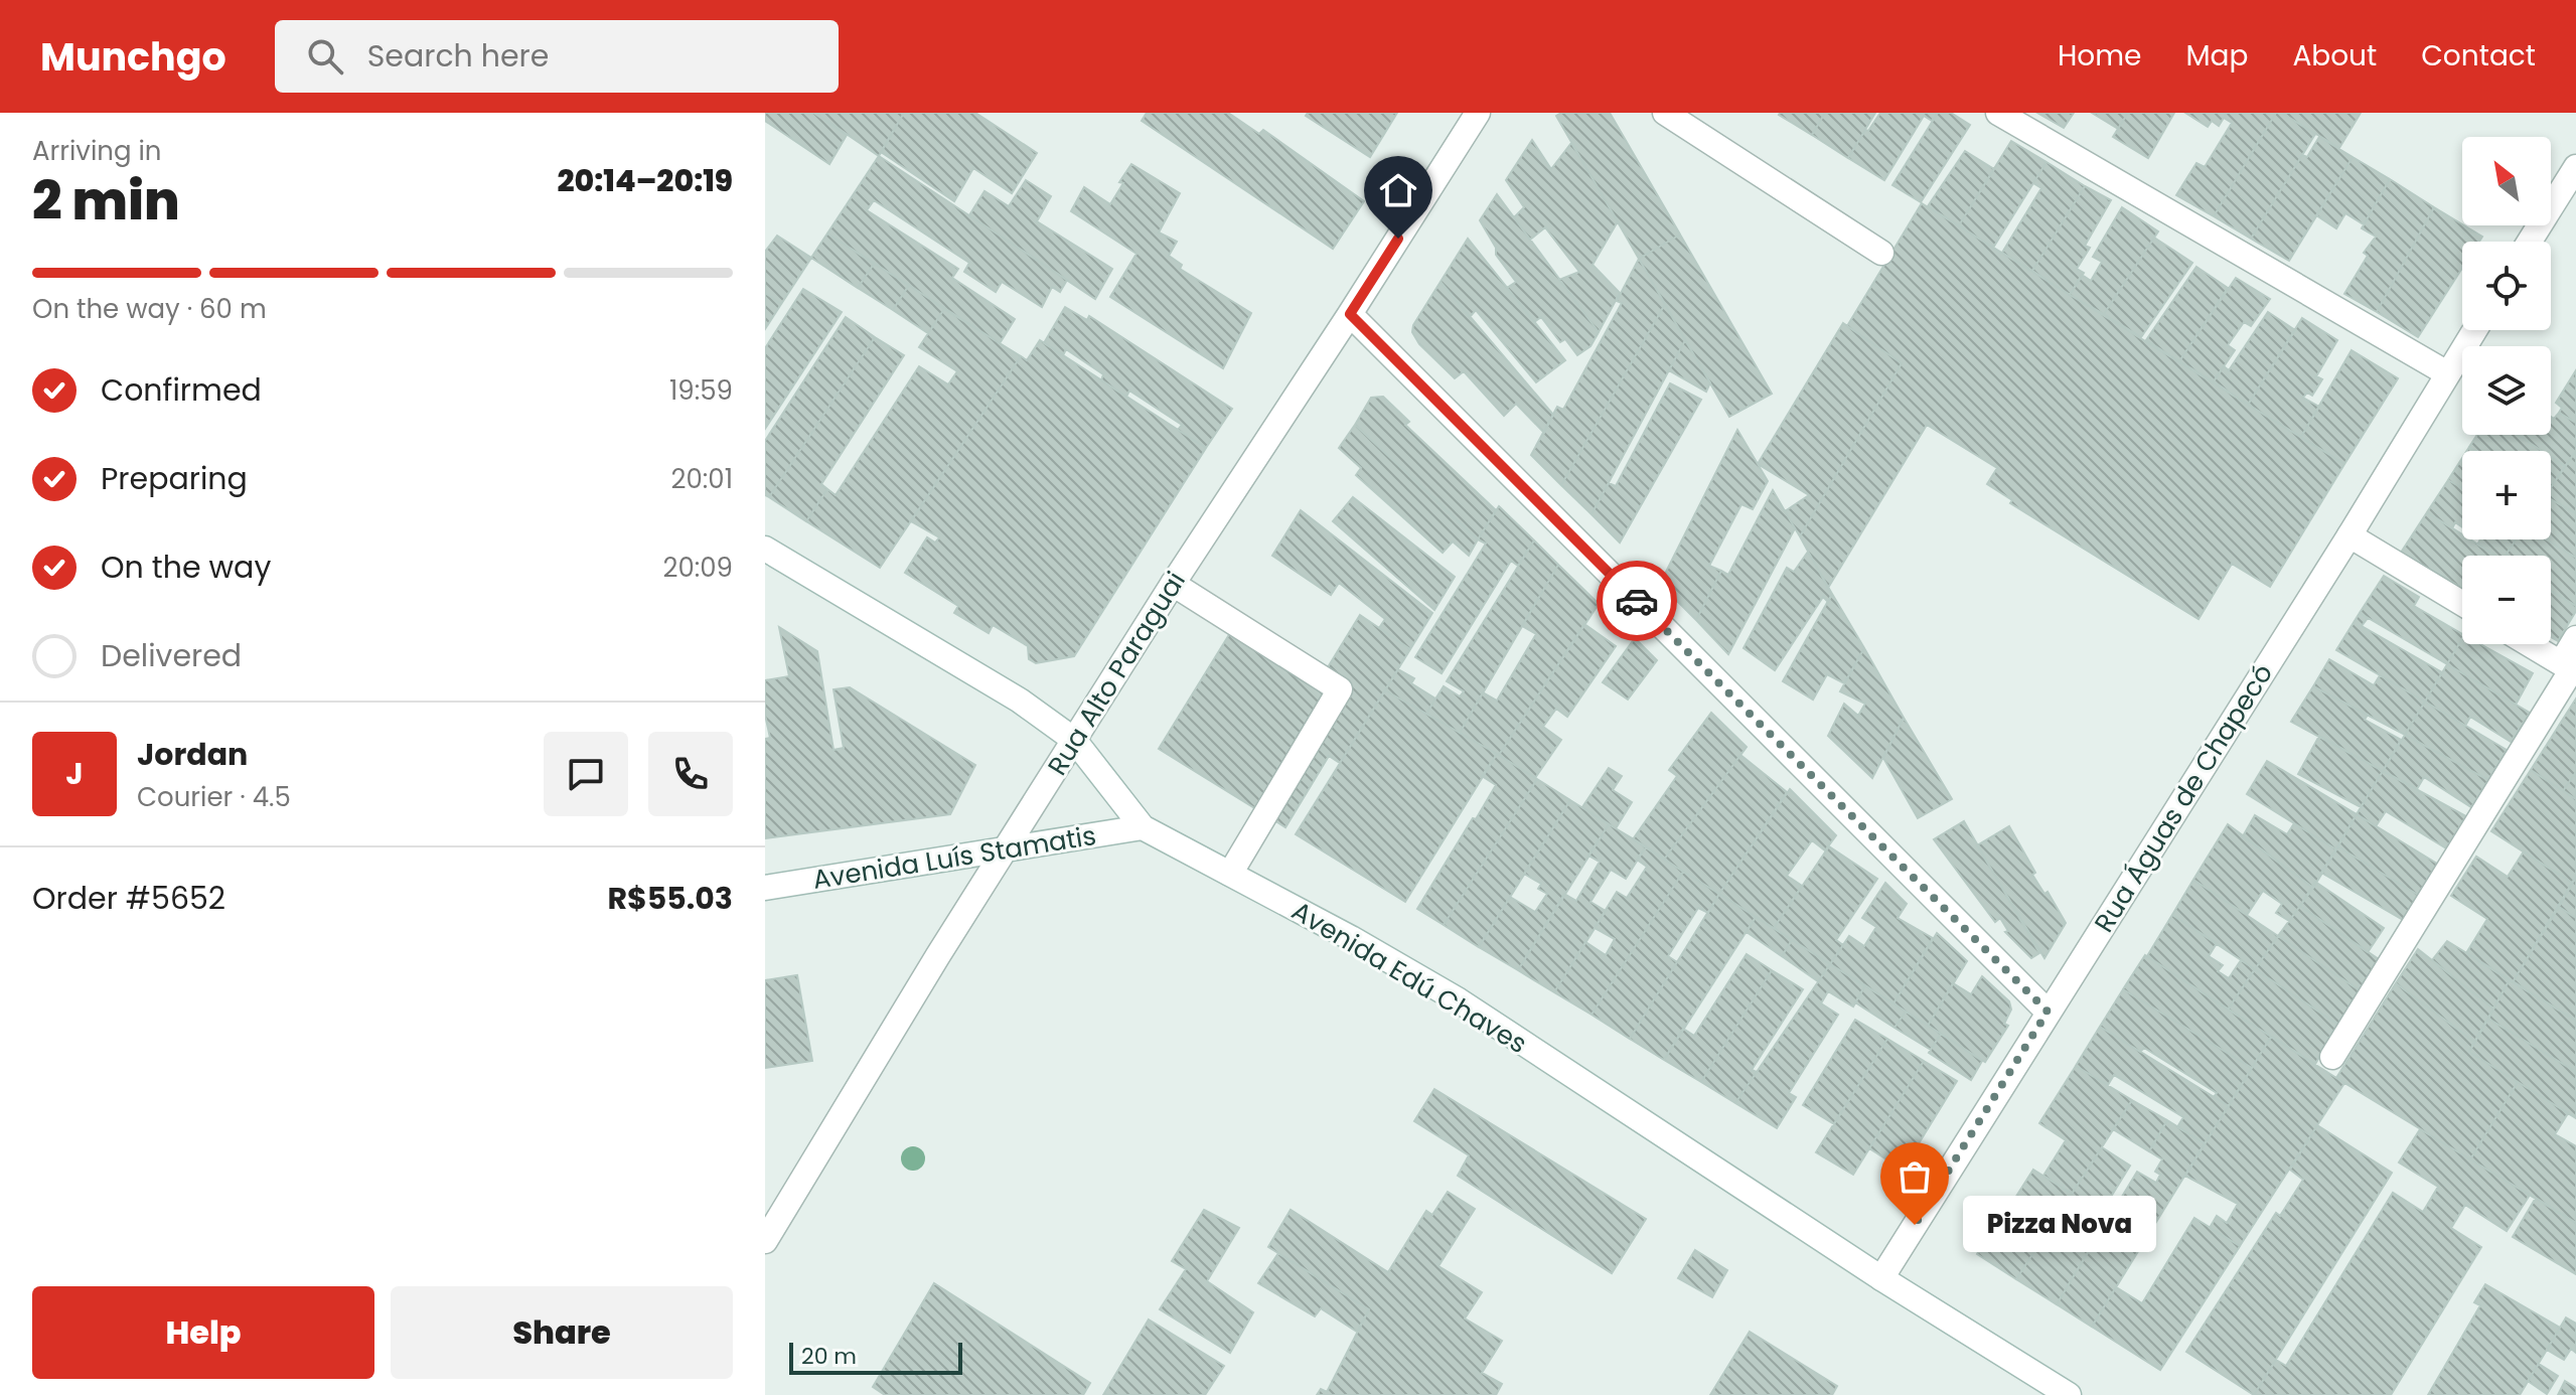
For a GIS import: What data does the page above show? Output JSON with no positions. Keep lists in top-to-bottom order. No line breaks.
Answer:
{"streets":{"street":["Rua Alto Paraguai","Rua Águas de Chapecó","Avenida Luís Stamatis","Avenida Edú Chaves"]},"crossings":[["Rua Alto Paraguai","Avenida Luís Stamatis"],["Rua Alto Paraguai","Avenida Edú Chaves"],["Rua Águas de Chapecó","Avenida Edú Chaves"],["Avenida Luís Stamatis","Avenida Edú Chaves"]],"places":["Pizza Nova"],"scale_bar":"20 m","north":"top left","page":{"header":"Munchgo","search":"Search here","nav":["Home","Map","About","Contact"],"heading":["2 min","Arriving in","20:14–20:19"],"panel":["Jordan","Courier · 4.5","Order #5652","R$55.03"],"map_buttons":["+","−"],"bar":"On the way · 60 m","list":[["Confirmed","19:59"],["Preparing","20:01"],["On the way","20:09"],"Delivered"],"round":"J","bubble":"Pizza Nova","buttons":["Help","Share"],"scale":"20 m"}}
